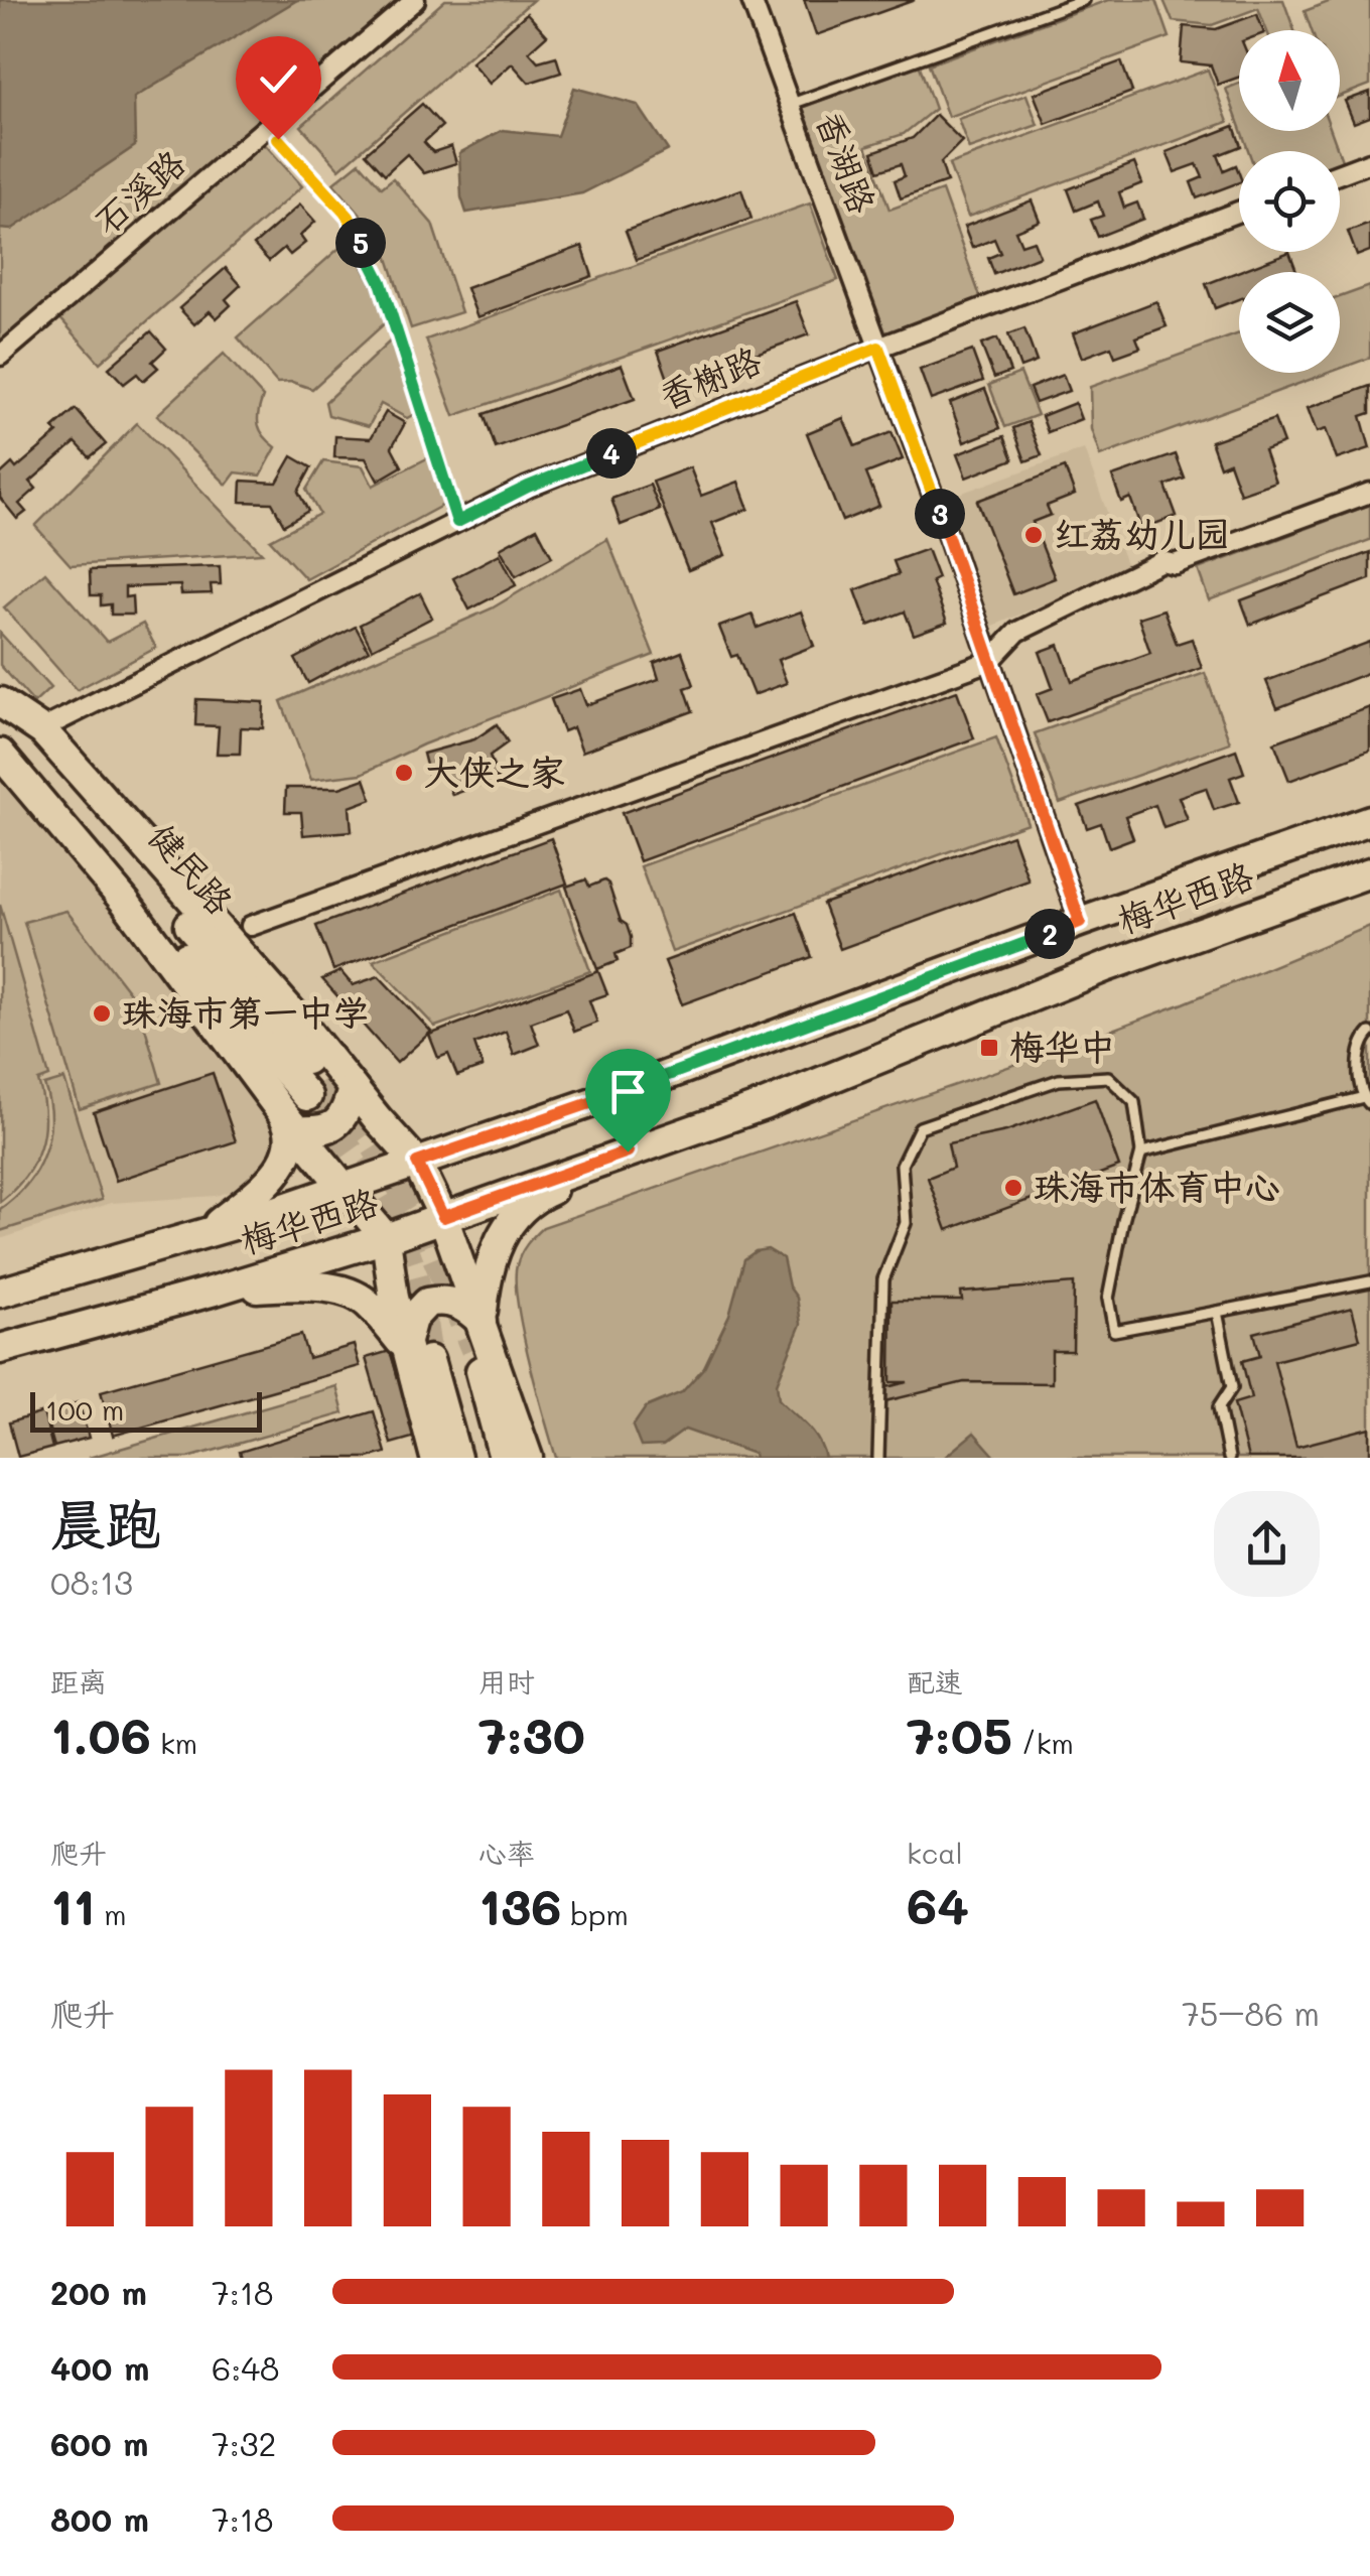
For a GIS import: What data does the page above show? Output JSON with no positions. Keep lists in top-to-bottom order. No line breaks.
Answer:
{"streets":{"main road":["健民路","梅华西路"],"street":["香湖路","石溪路","香榭路"]},"crossings":[["香湖路","香榭路"],["香湖路","梅华西路"]],"places":{"other":["红荔幼儿园","大侠之家","珠海市第一中学","珠海市体育中心"],"transit":["梅华中"]},"scale_bar":"100 m","north":"top","page":{"pins":["5","4","3","2"],"scale":"100 m","heading":["晨跑","08:13"],"stats":[["距离","1.06 km"],["用时","7:30"],["配速","7:05 /km"],["爬升","11 m"],["心率","136 bpm"],["kcal","64"]],"chart":["爬升","75–86 m"],"list":[{"name":"200 m","note":"7:18"},{"name":"400 m","note":"6:48"},{"name":"600 m","note":"7:32"},{"name":"800 m","note":"7:18"}]}}
